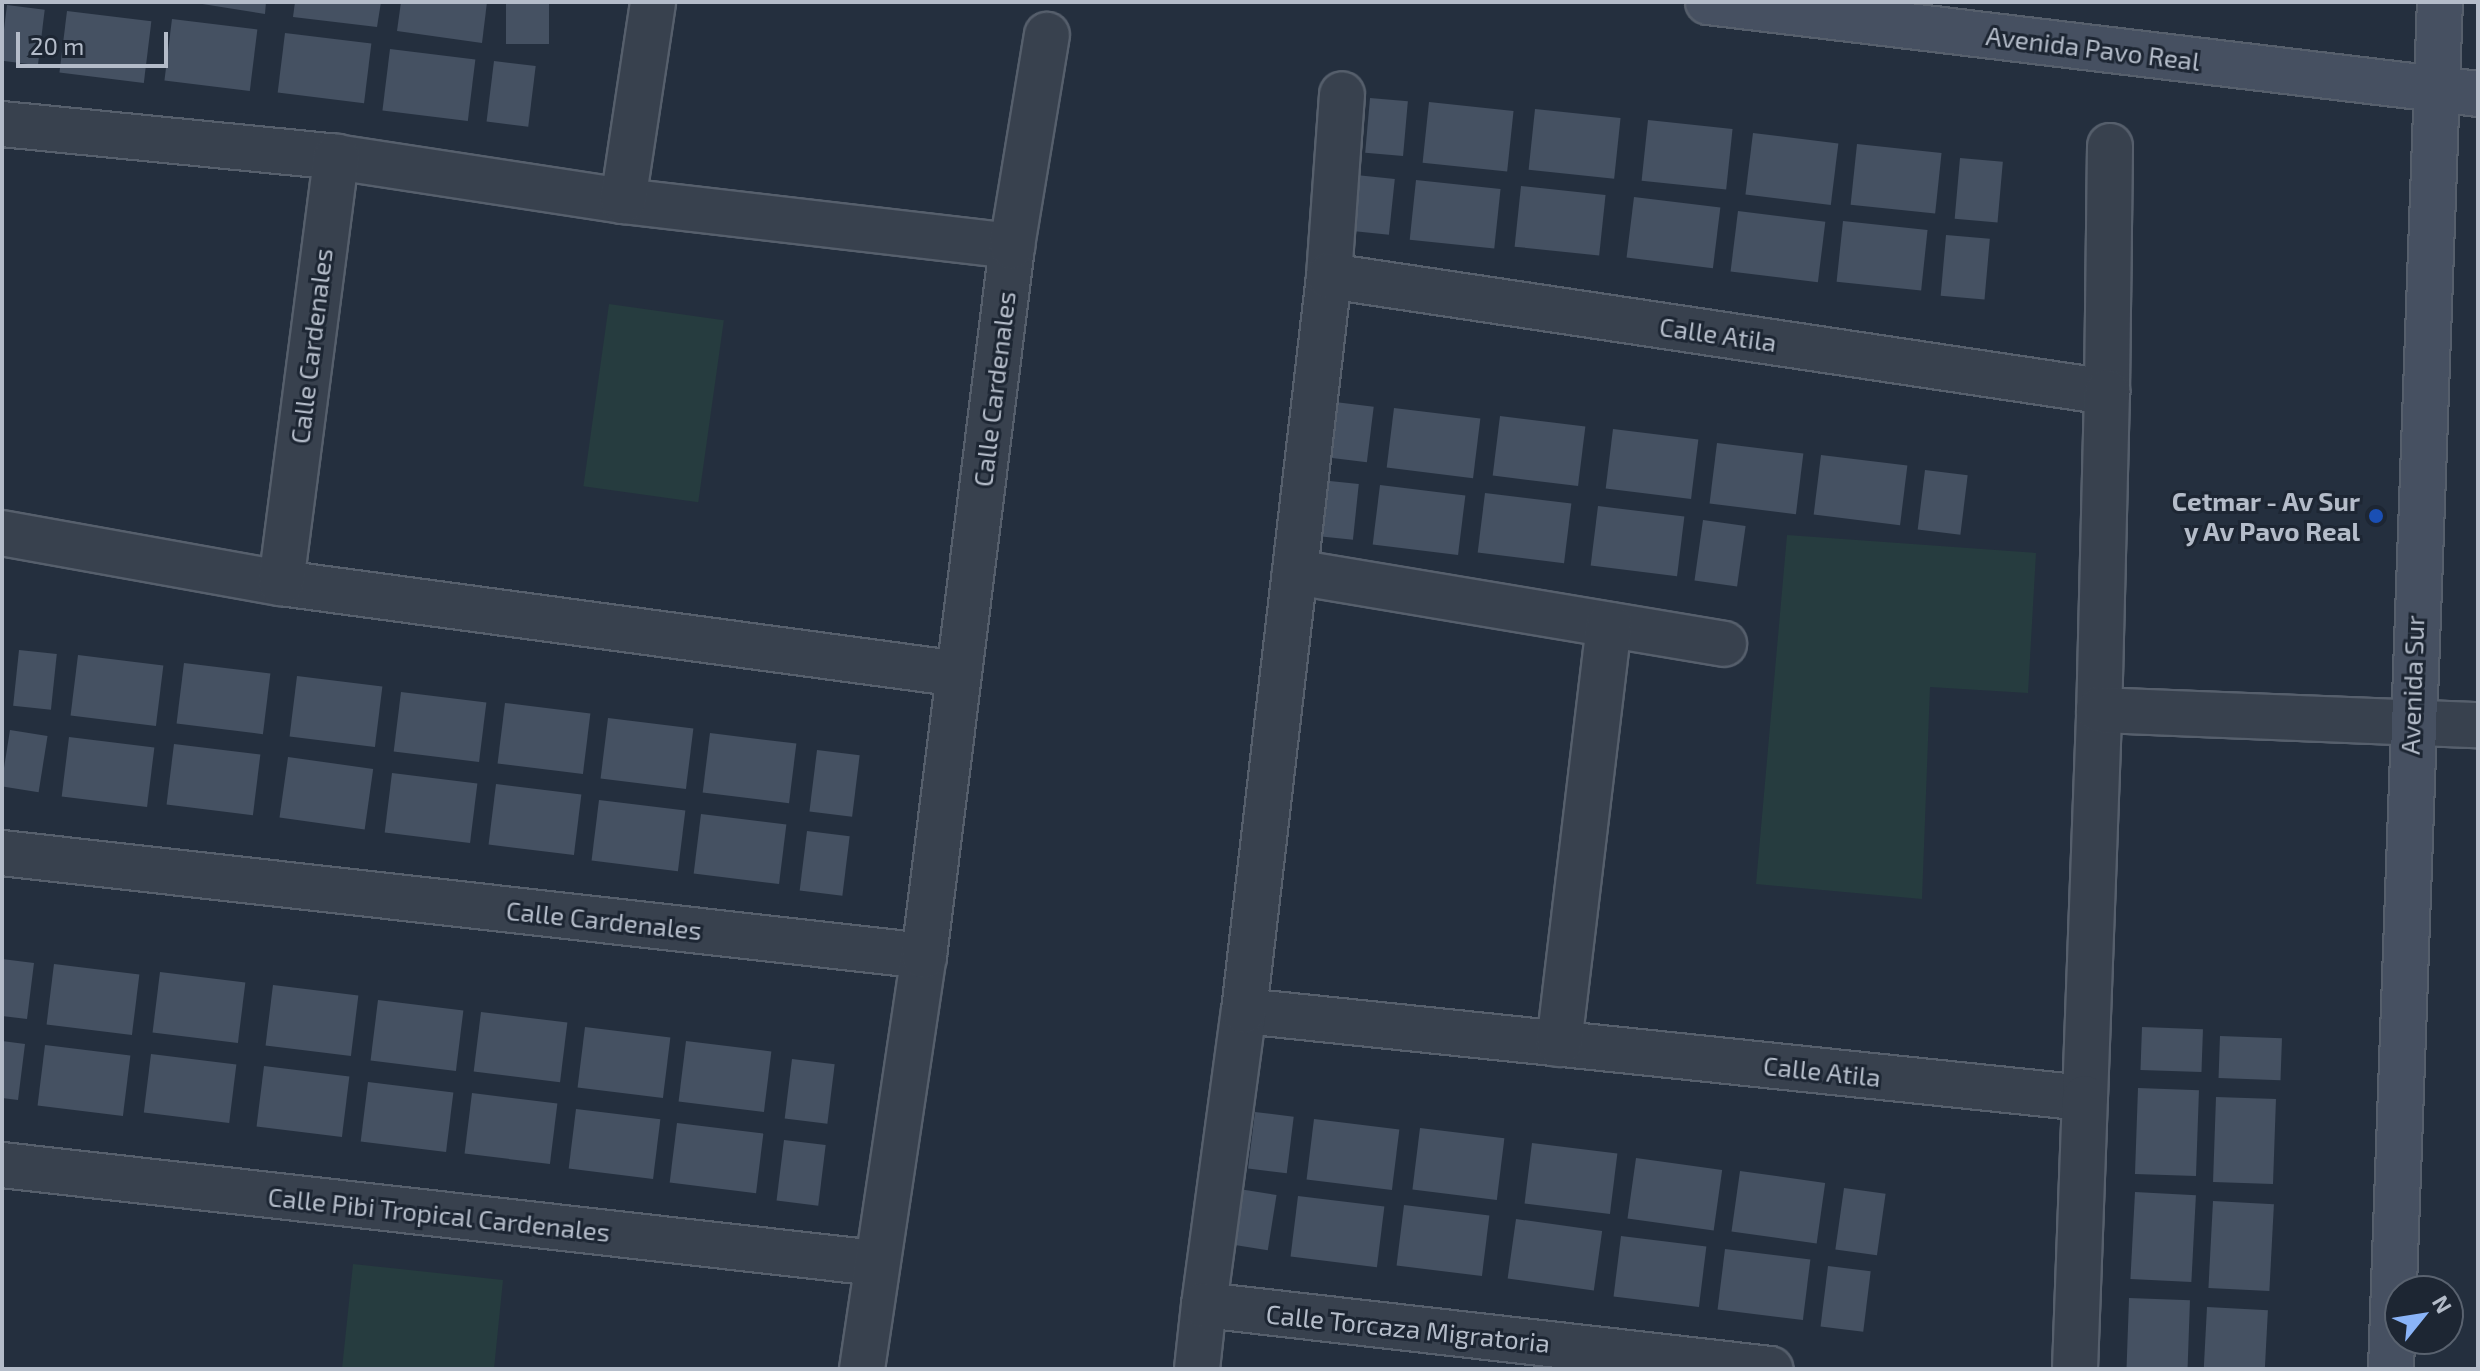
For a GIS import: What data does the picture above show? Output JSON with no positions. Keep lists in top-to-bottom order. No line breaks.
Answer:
{"streets":{"main road":["Avenida Pavo Real","Avenida Sur"],"street":["Calle Atila","Calle Cardenales","Calle Pibi Tropical Cardenales","Calle Torcaza Migratoria"]},"crossings":[["Avenida Pavo Real","Avenida Sur"]],"places":["Cetmar - Av Sur y Av Pavo Real"],"scale_bar":"20 m","north":"top right"}
